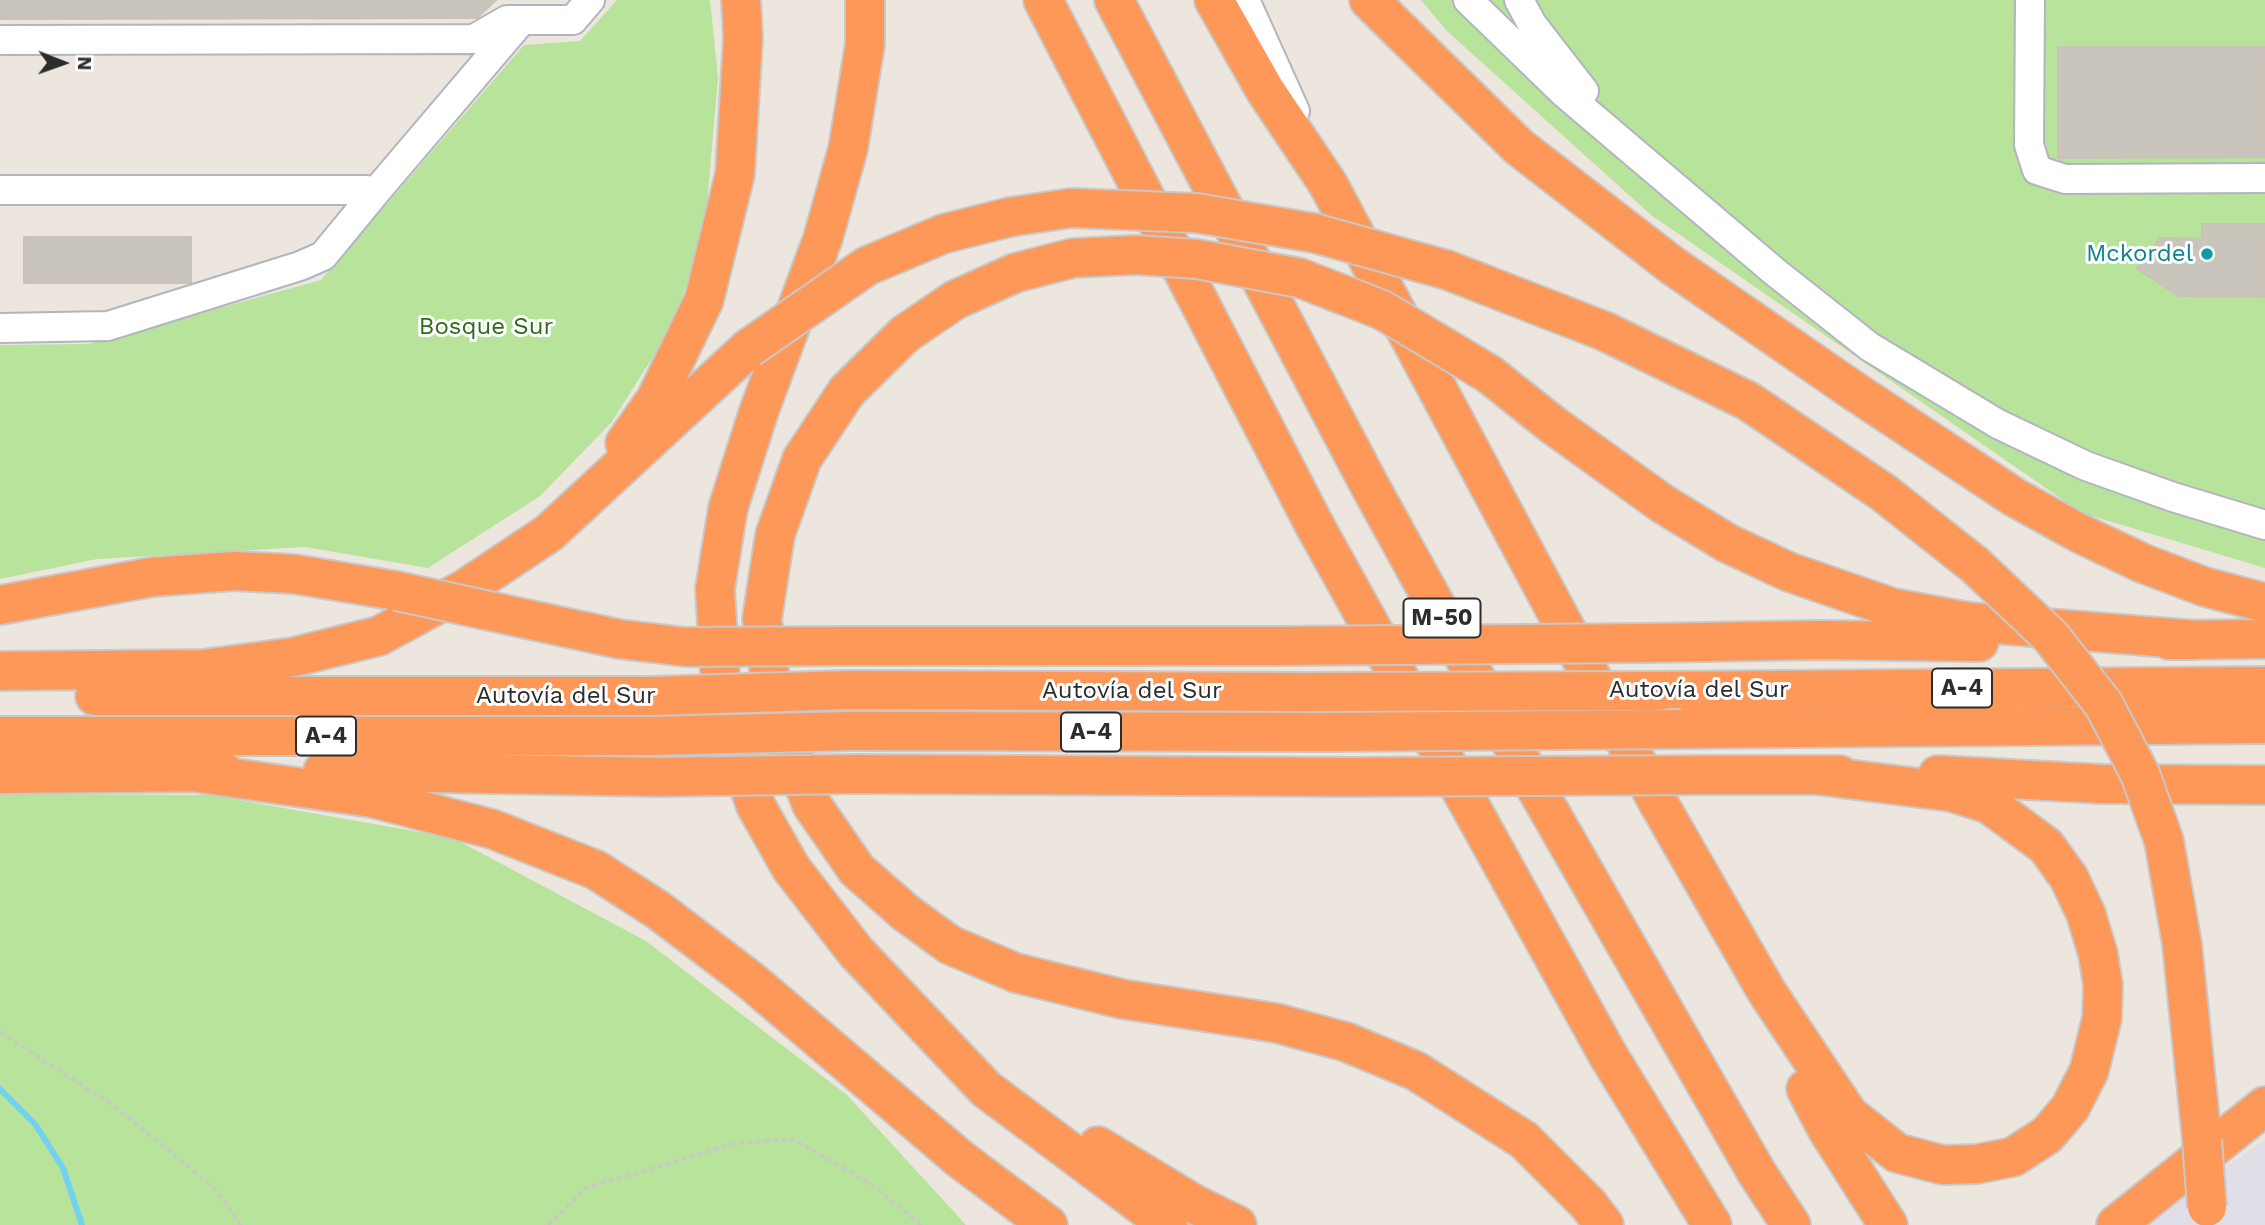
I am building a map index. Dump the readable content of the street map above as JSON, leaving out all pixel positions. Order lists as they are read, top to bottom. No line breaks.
{"streets":{"highway":["M-50","A-4","Autovía del Sur"]},"parks":["Bosque Sur"],"places":["Mckordel"],"north":"right"}
